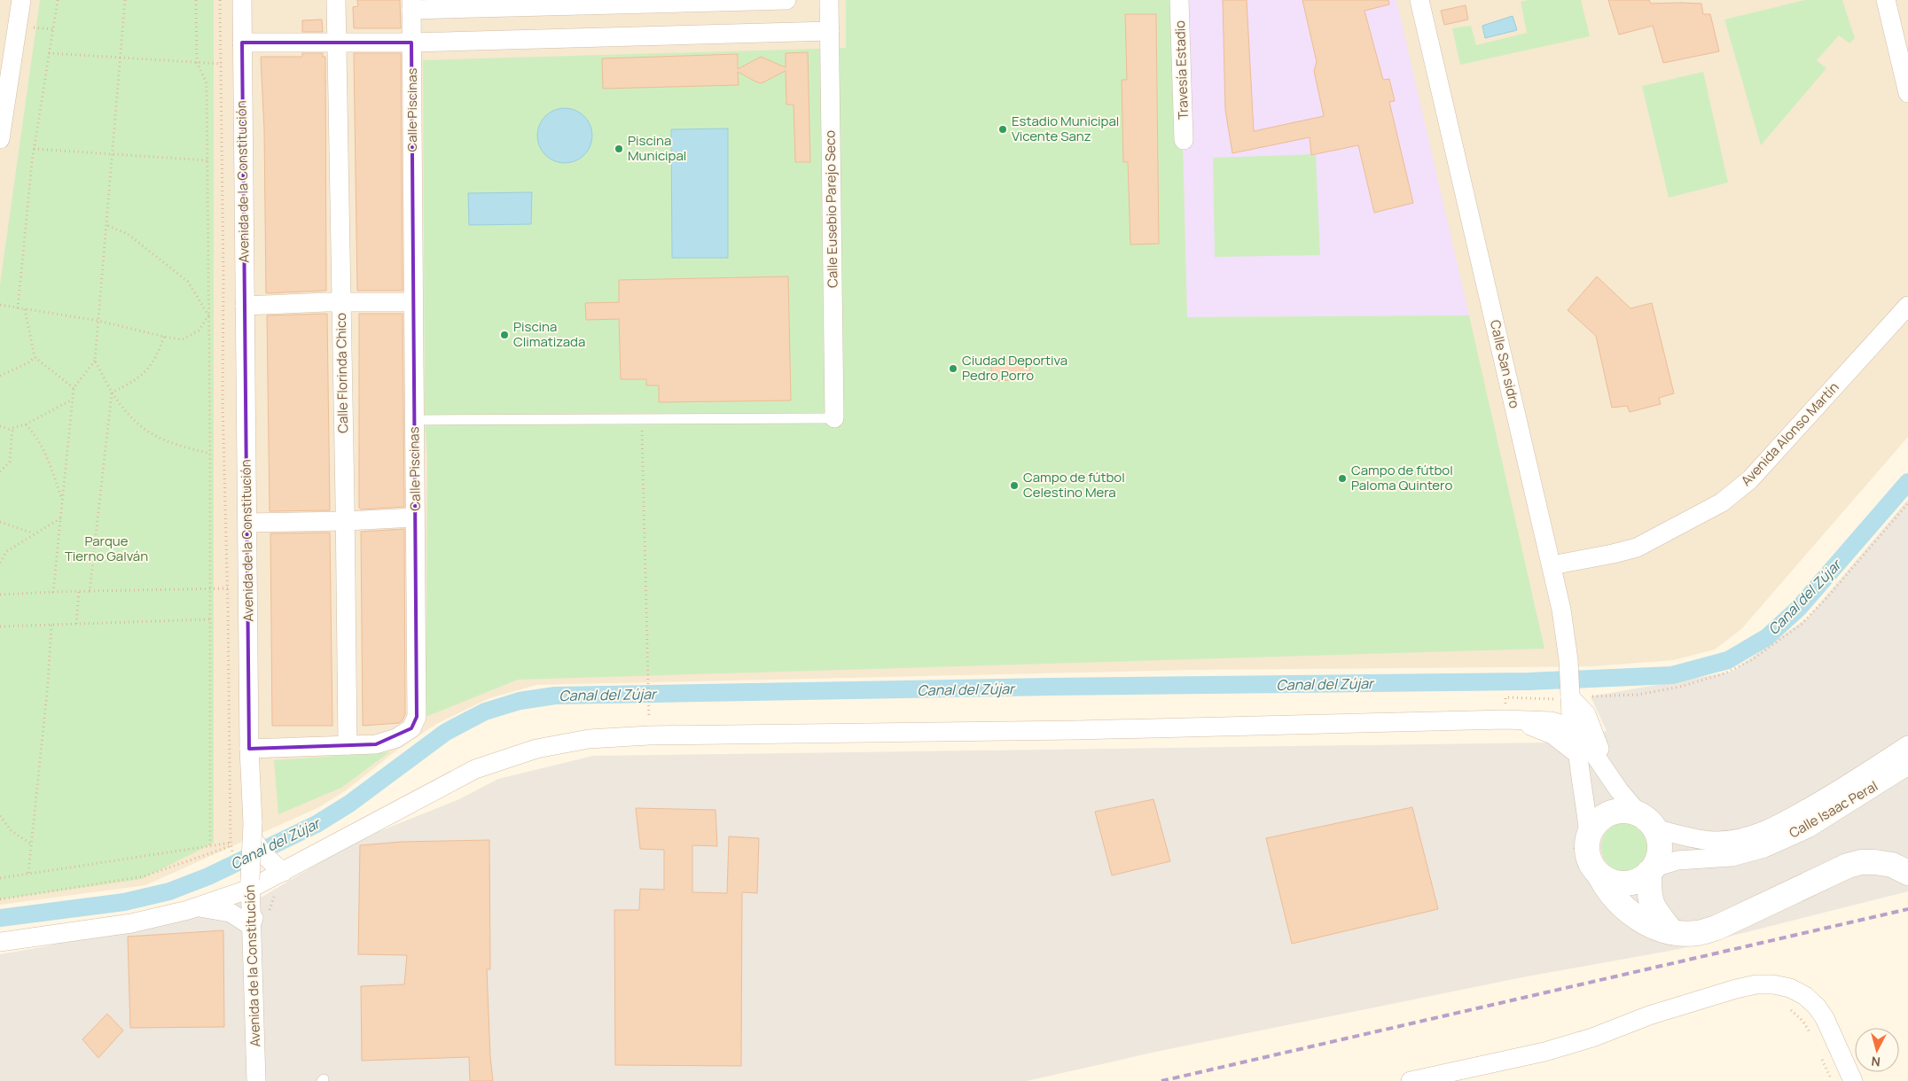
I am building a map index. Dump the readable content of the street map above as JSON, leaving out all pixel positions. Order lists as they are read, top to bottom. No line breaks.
{"streets":{"street":["Travesía Estadio","Calle Piscinas","Avenida de la Constitución","Calle Eusebio Parejo Seco","Calle San sidro","Calle Florinda Chico","Avenida Alonso Martín","Calle Isaac Peral"]},"crossings":[["Calle Piscinas","Avenida de la Constitución"],["Calle Piscinas","Calle Florinda Chico"],["Calle San sidro","Avenida Alonso Martín"]],"water":["Canal del Zújar"],"parks":["Parque Tierno Galván"],"places":["Estadio Municipal Vicente Sanz","Piscina Municipal","Piscina Climatizada","Ciudad Deportiva Pedro Porro","Campo de fútbol Paloma Quintero","Campo de fútbol Celestino Mera"],"north":"bottom"}
